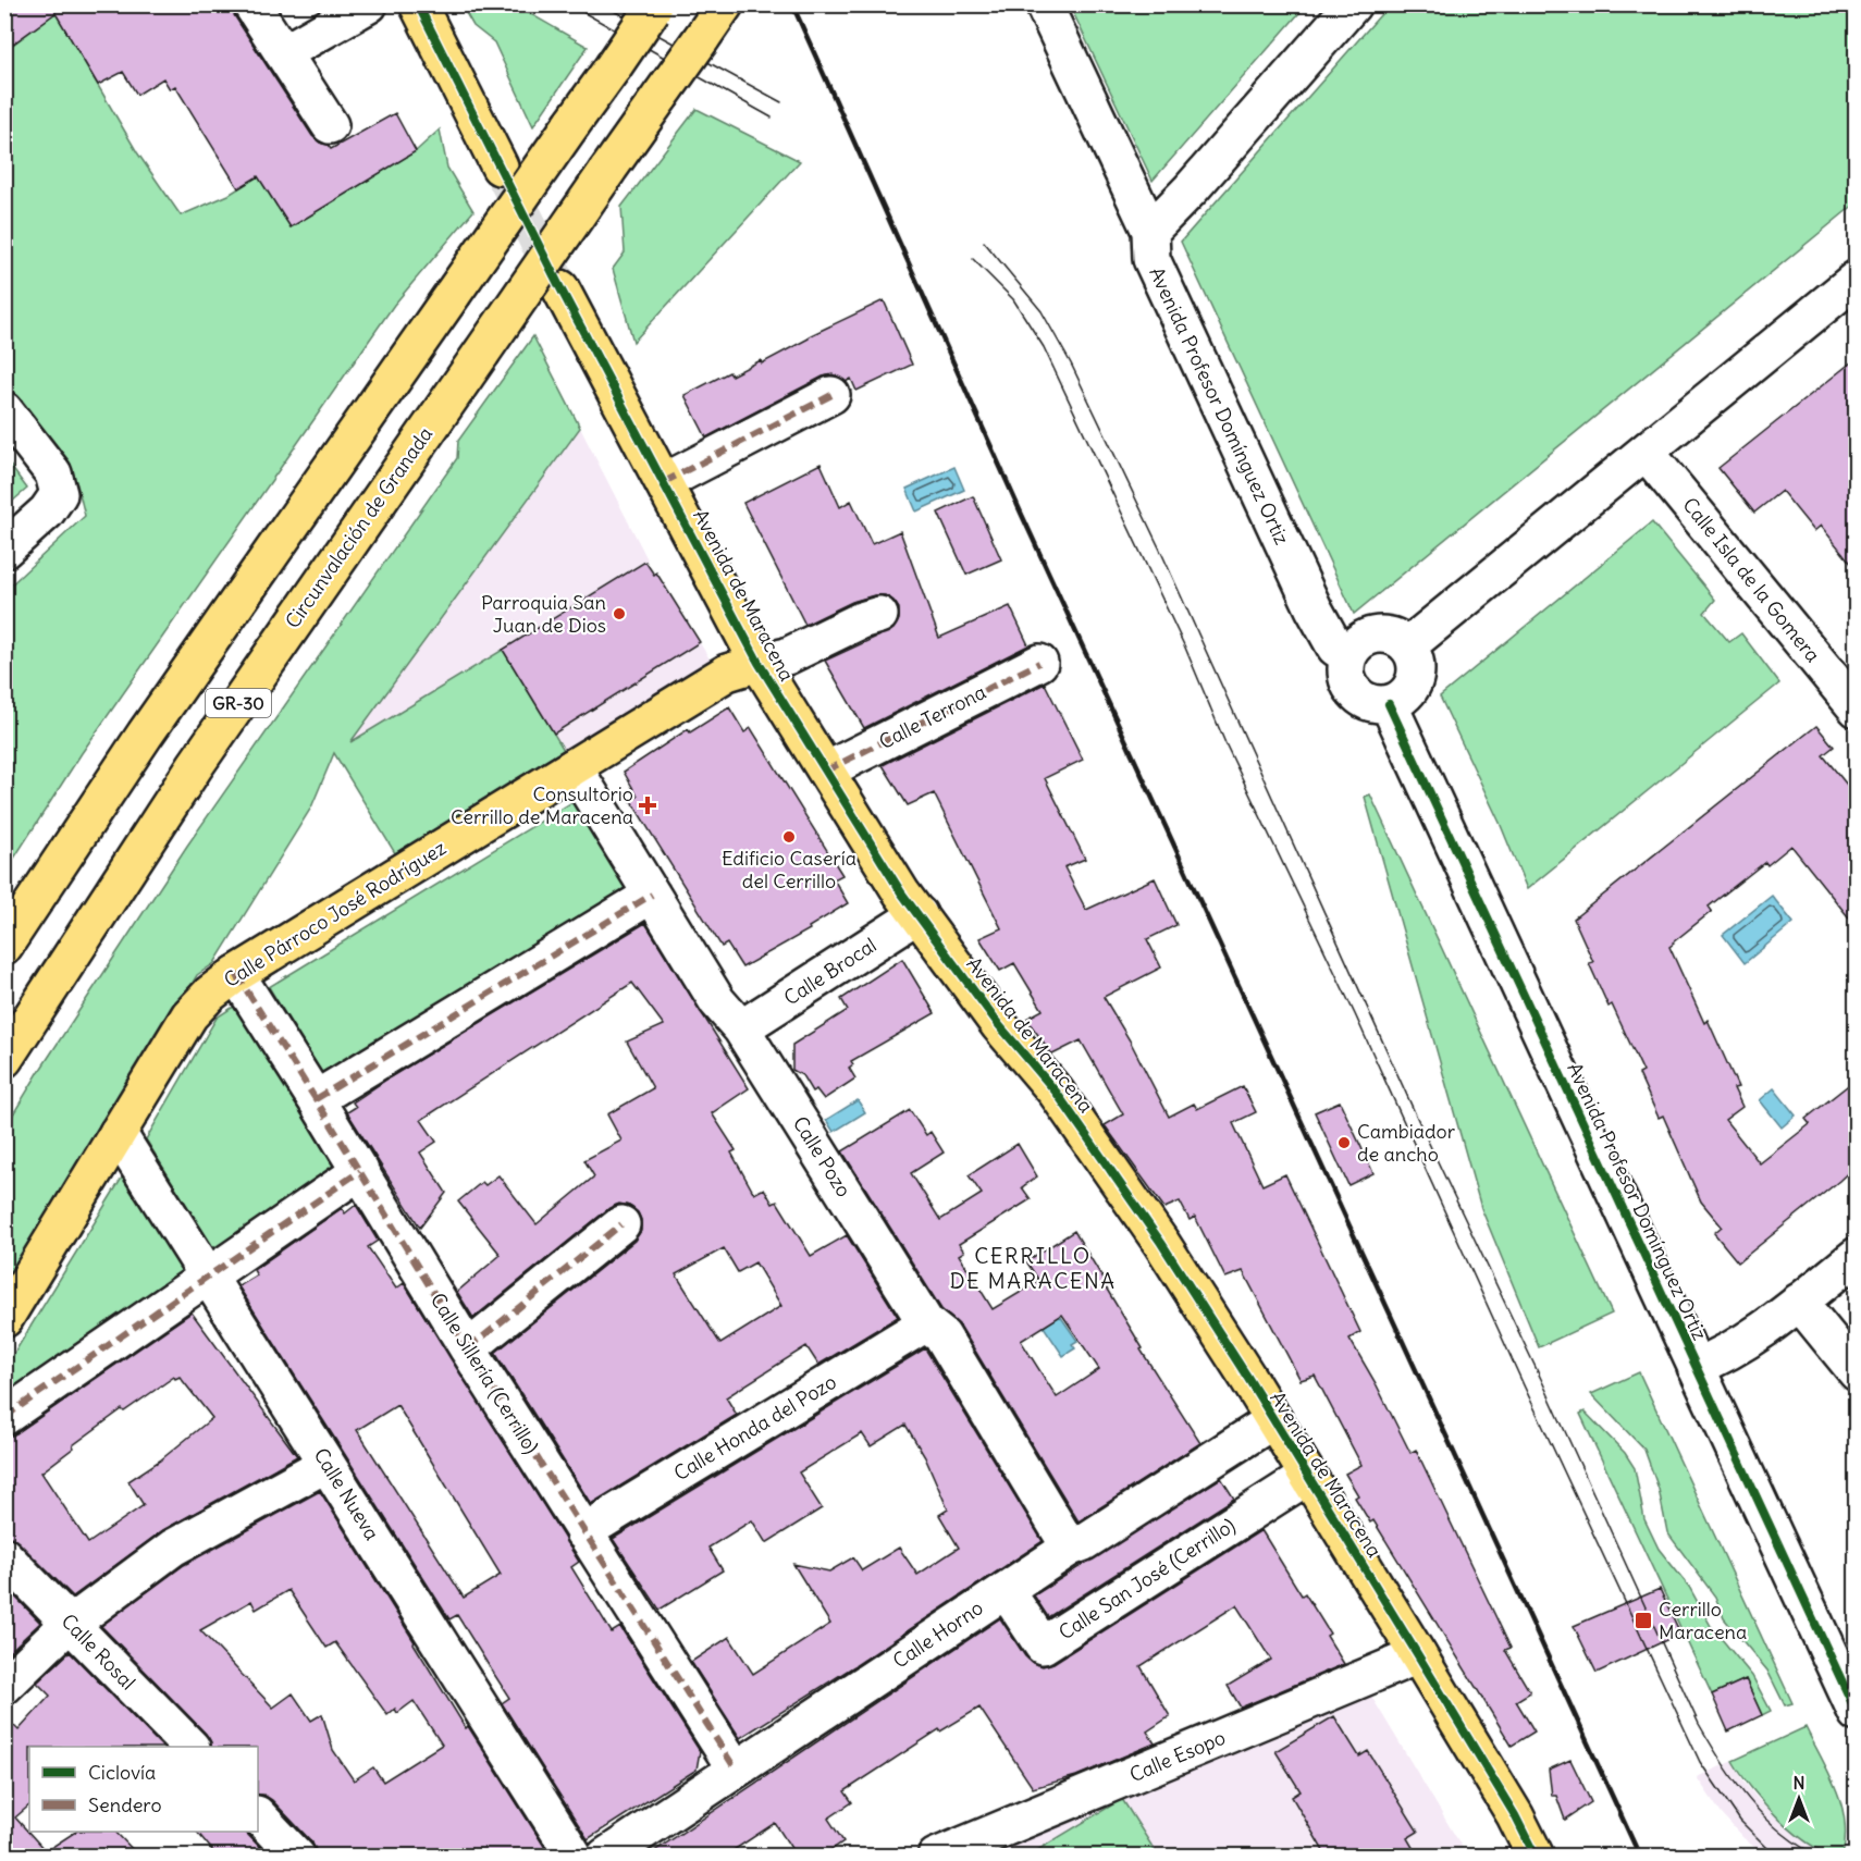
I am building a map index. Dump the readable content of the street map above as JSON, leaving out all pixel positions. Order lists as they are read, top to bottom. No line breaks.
{"streets":{"main road":["Circunvalación de Granada","Avenida de Maracena","GR-30","Calle Párroco José Rodríguez"],"street":["Avenida Profesor Domínguez Ortiz","Calle Isla de la Gomera","Calle Terrona","Calle Brocal","Calle Pozo","Calle Sillería (Cerrillo)","Calle Honda del Pozo","Calle Nueva","Calle San José (Cerrillo)","Calle Horno","Calle Rosal","Calle Esopo"]},"crossings":[["Avenida de Maracena","Calle Terrona"],["Avenida de Maracena","Calle Párroco José Rodríguez"],["Avenida de Maracena","Calle Brocal"],["Avenida de Maracena","Calle San José (Cerrillo)"],["Avenida de Maracena","Calle Horno"],["Avenida de Maracena","Calle Esopo"],["Calle Párroco José Rodríguez","Calle Pozo"],["Calle Párroco José Rodríguez","Calle Sillería (Cerrillo)"],["Calle Párroco José Rodríguez","Calle Nueva"],["Calle Brocal","Calle Pozo"],["Calle Pozo","Calle Honda del Pozo"],["Calle Pozo","Calle Horno"],["Calle Sillería (Cerrillo)","Calle Honda del Pozo"],["Calle Sillería (Cerrillo)","Calle Horno"],["Calle San José (Cerrillo)","Calle Horno"]],"districts":["CERRILLO DE MARACENA"],"places":{"other":["Parroquia San Juan de Dios","Edificio Casería del Cerrillo","Cambiador de ancho"],"health":["Consultorio Cerrillo de Maracena"],"transit":["Cerrillo Maracena"]},"legend":["Ciclovía","Sendero"],"north":"top"}
